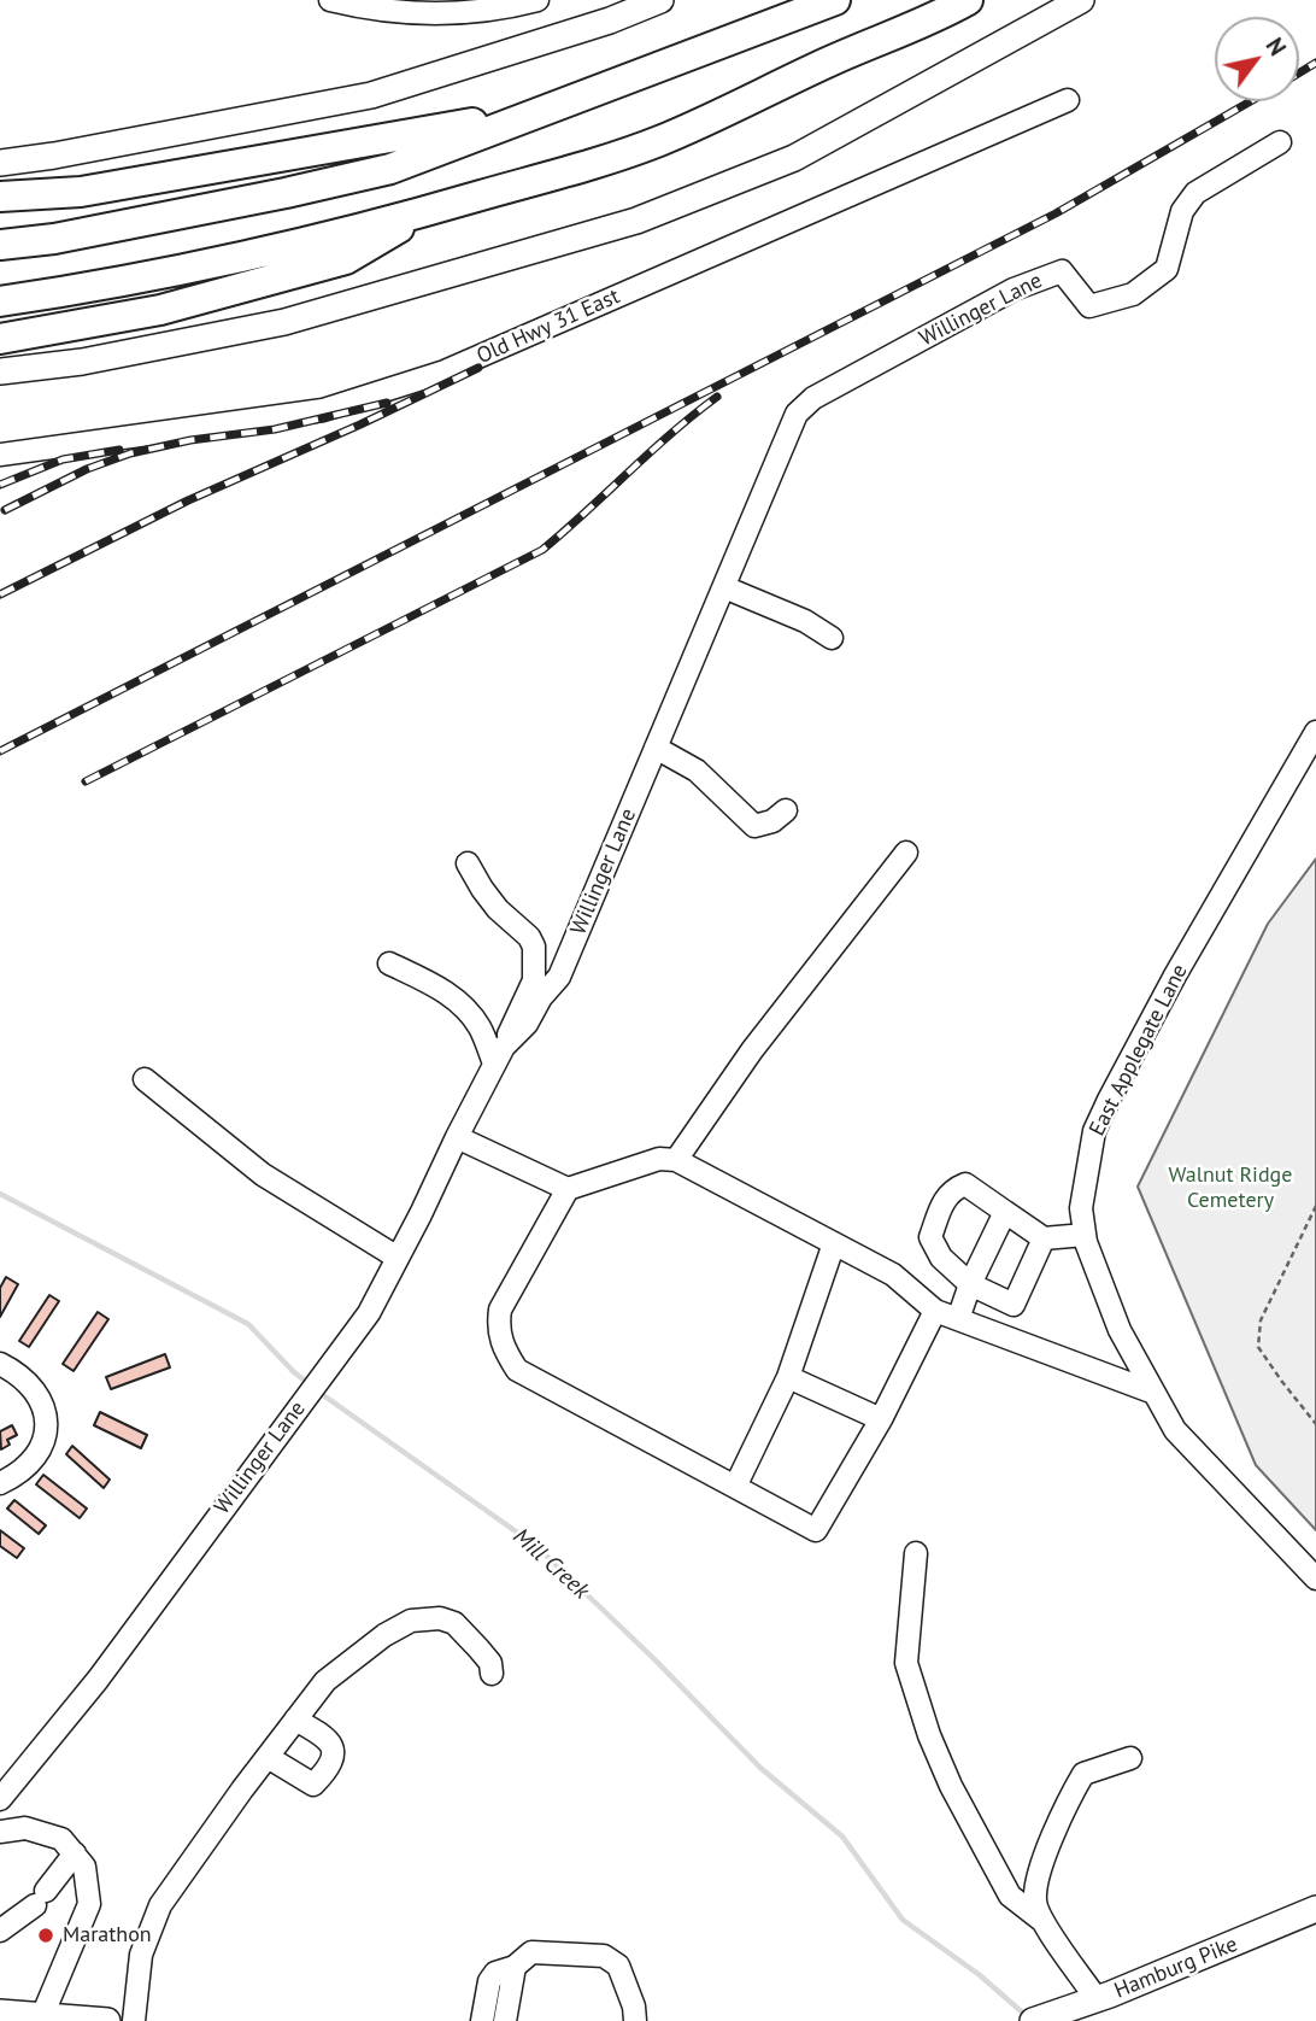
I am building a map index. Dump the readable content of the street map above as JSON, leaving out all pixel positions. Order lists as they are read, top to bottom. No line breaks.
{"streets":{"main road":["Hamburg Pike"],"street":["Willinger Lane","Old Hwy 31 East","East Applegate Lane"]},"water":["Mill Creek"],"parks":["Walnut Ridge Cemetery"],"places":["Marathon"],"north":"top right"}
